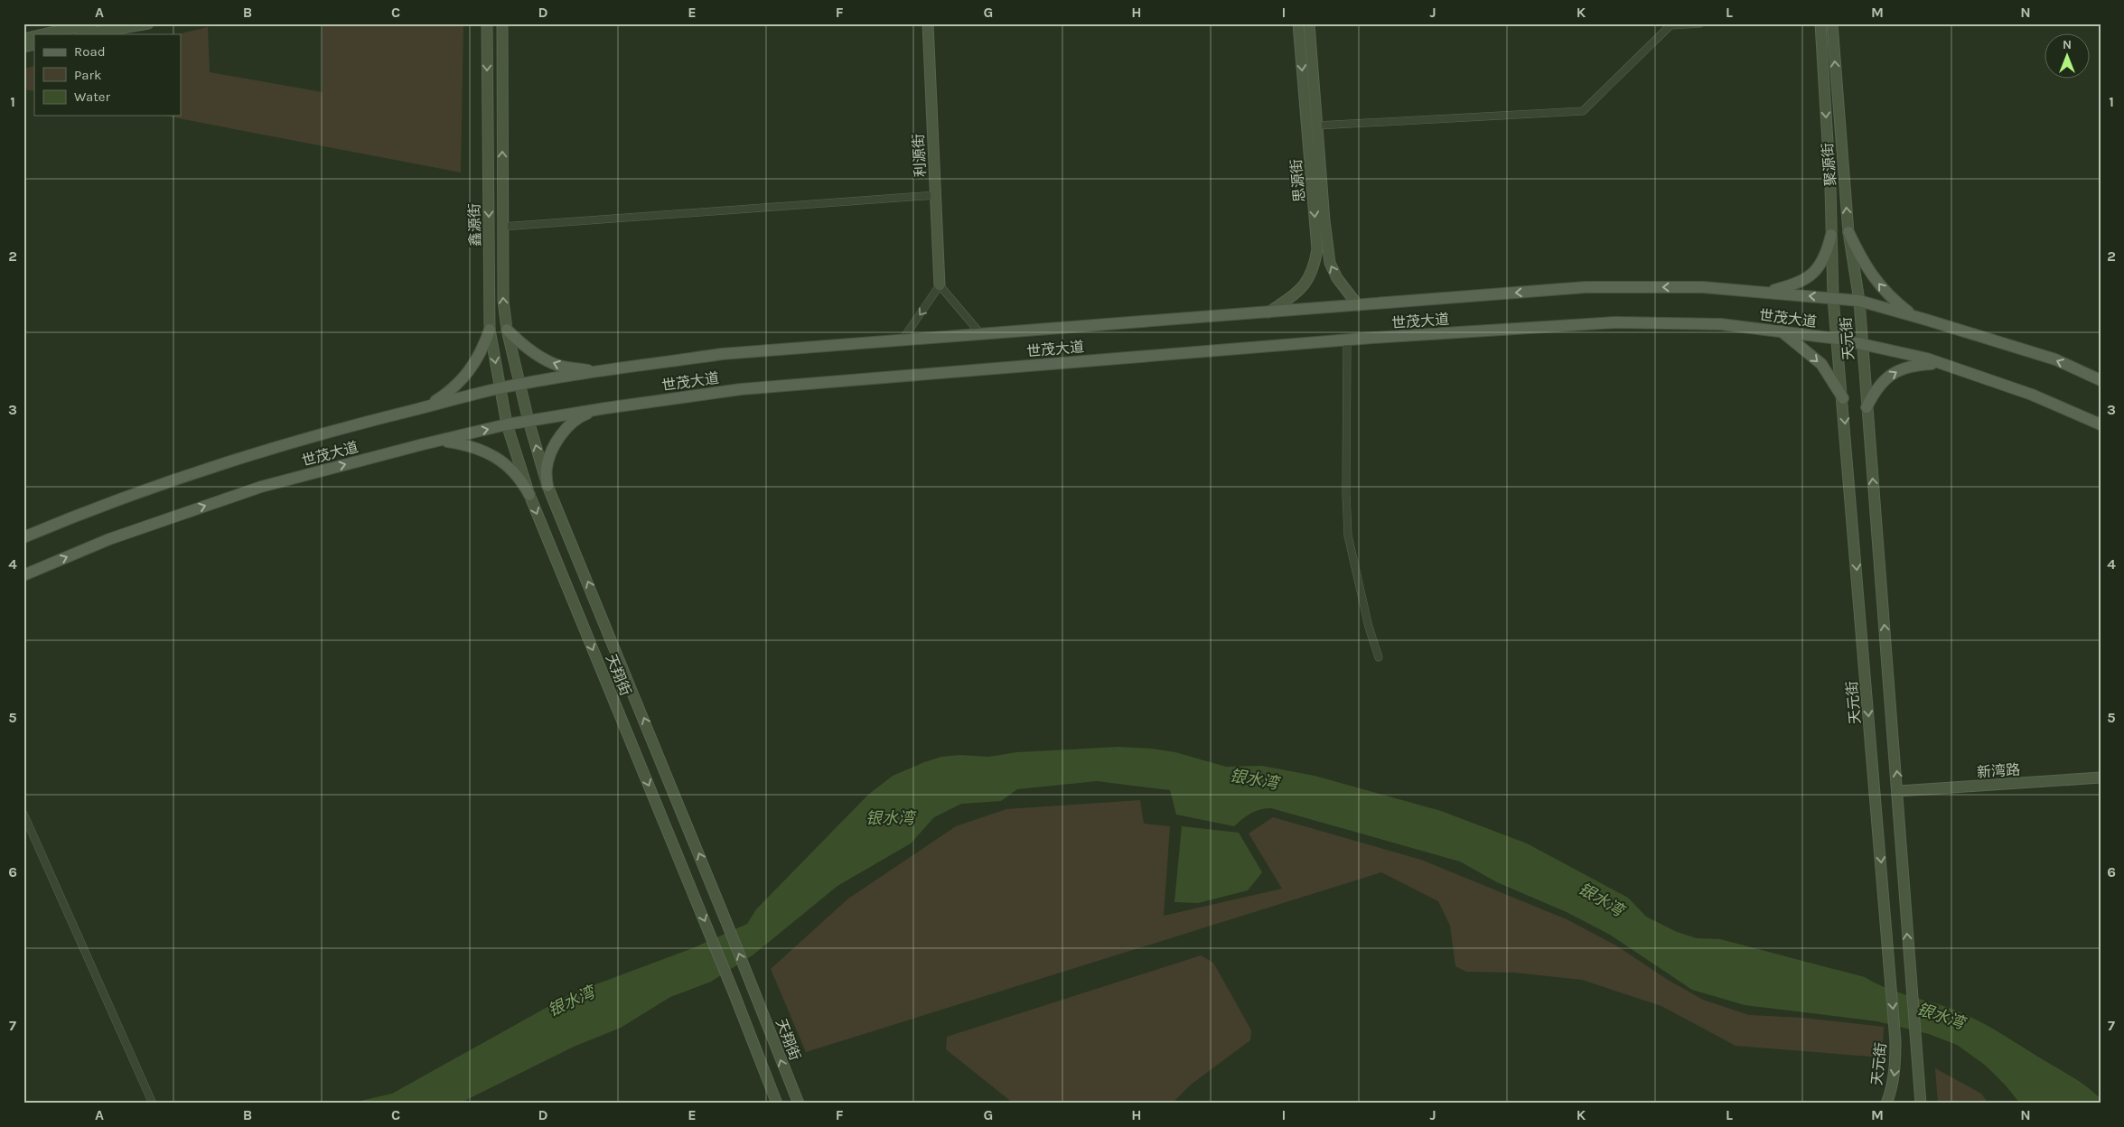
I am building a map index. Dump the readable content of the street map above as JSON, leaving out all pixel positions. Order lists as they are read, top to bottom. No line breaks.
{"streets":{"main road":["利源街","聚源街","思源街","鑫源街","世茂大道","天元街","天翔街","新湾路"]},"crossings":[["聚源街","世茂大道"],["聚源街","天元街"],["思源街","世茂大道"],["鑫源街","世茂大道"],["鑫源街","天翔街"],["世茂大道","天元街"],["世茂大道","天翔街"],["天元街","新湾路"]],"water":["银水湾"],"legend":["Road","Park","Water"],"north":"top","grid":{"columns":["A","B","C","D","E","F","G","H","I","J","K","L","M","N"],"rows":["1","2","3","4","5","6","7"]}}
